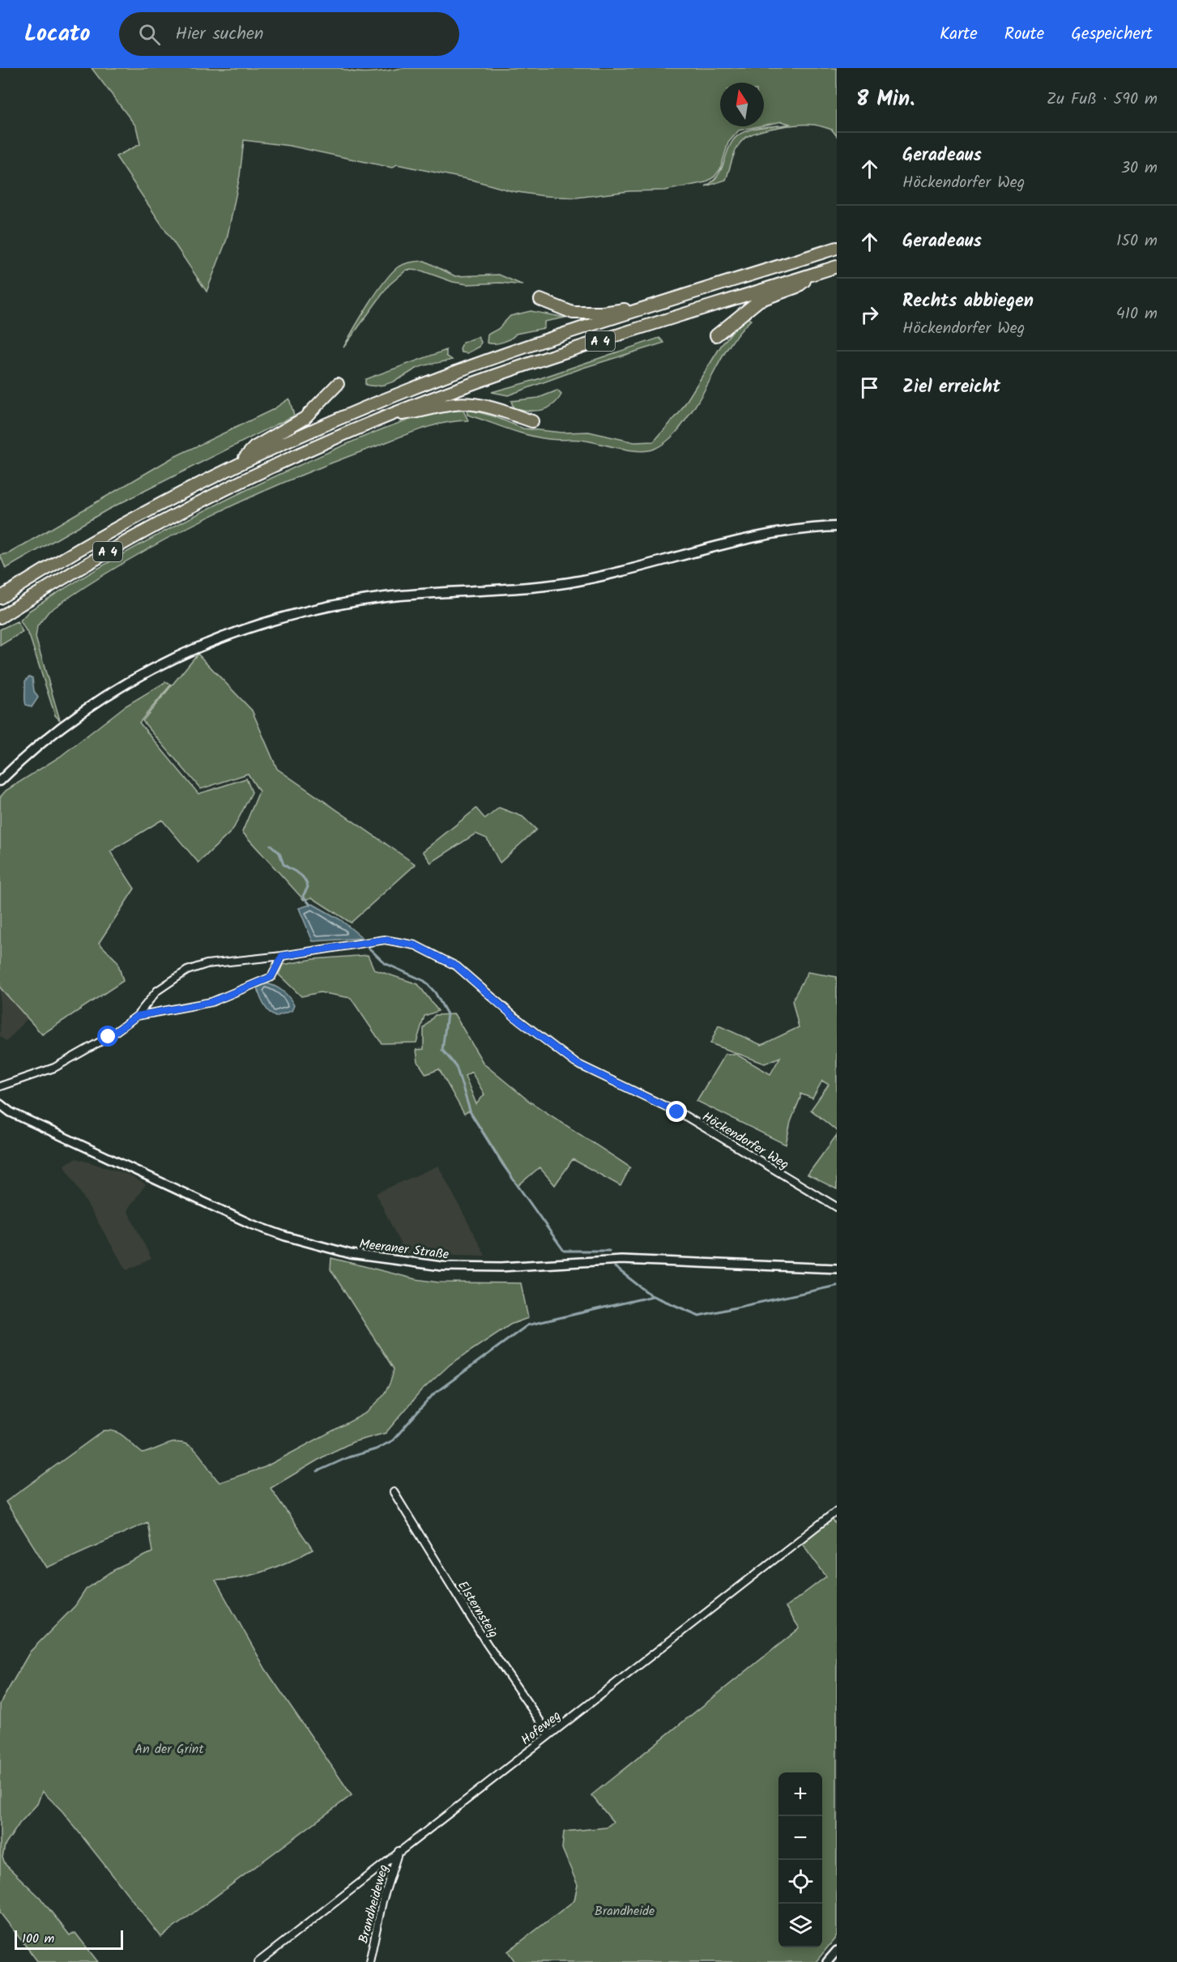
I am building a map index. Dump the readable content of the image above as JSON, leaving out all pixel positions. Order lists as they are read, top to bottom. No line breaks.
{"streets":{"highway":["A 4"],"street":["Höckendorfer Weg","Meeraner Straße","Elsternsteig","Hofeweg","Brandheideweg"]},"crossings":[["Elsternsteig","Hofeweg"],["Hofeweg","Brandheideweg"]],"parks":["An der Grint","Brandheide"],"scale_bar":"100 m","north":"top","page":{"header":"Locato","search":"Hier suchen","nav":["Karte","Route","Gespeichert"],"heading":["8 Min.","Zu Fuß · 590 m"],"list":[["Geradeaus","Höckendorfer Weg","30 m"],["Geradeaus","150 m"],["Rechts abbiegen","Höckendorfer Weg","410 m"],"Ziel erreicht"],"map_buttons":["+","−"],"scale":"100 m"}}
